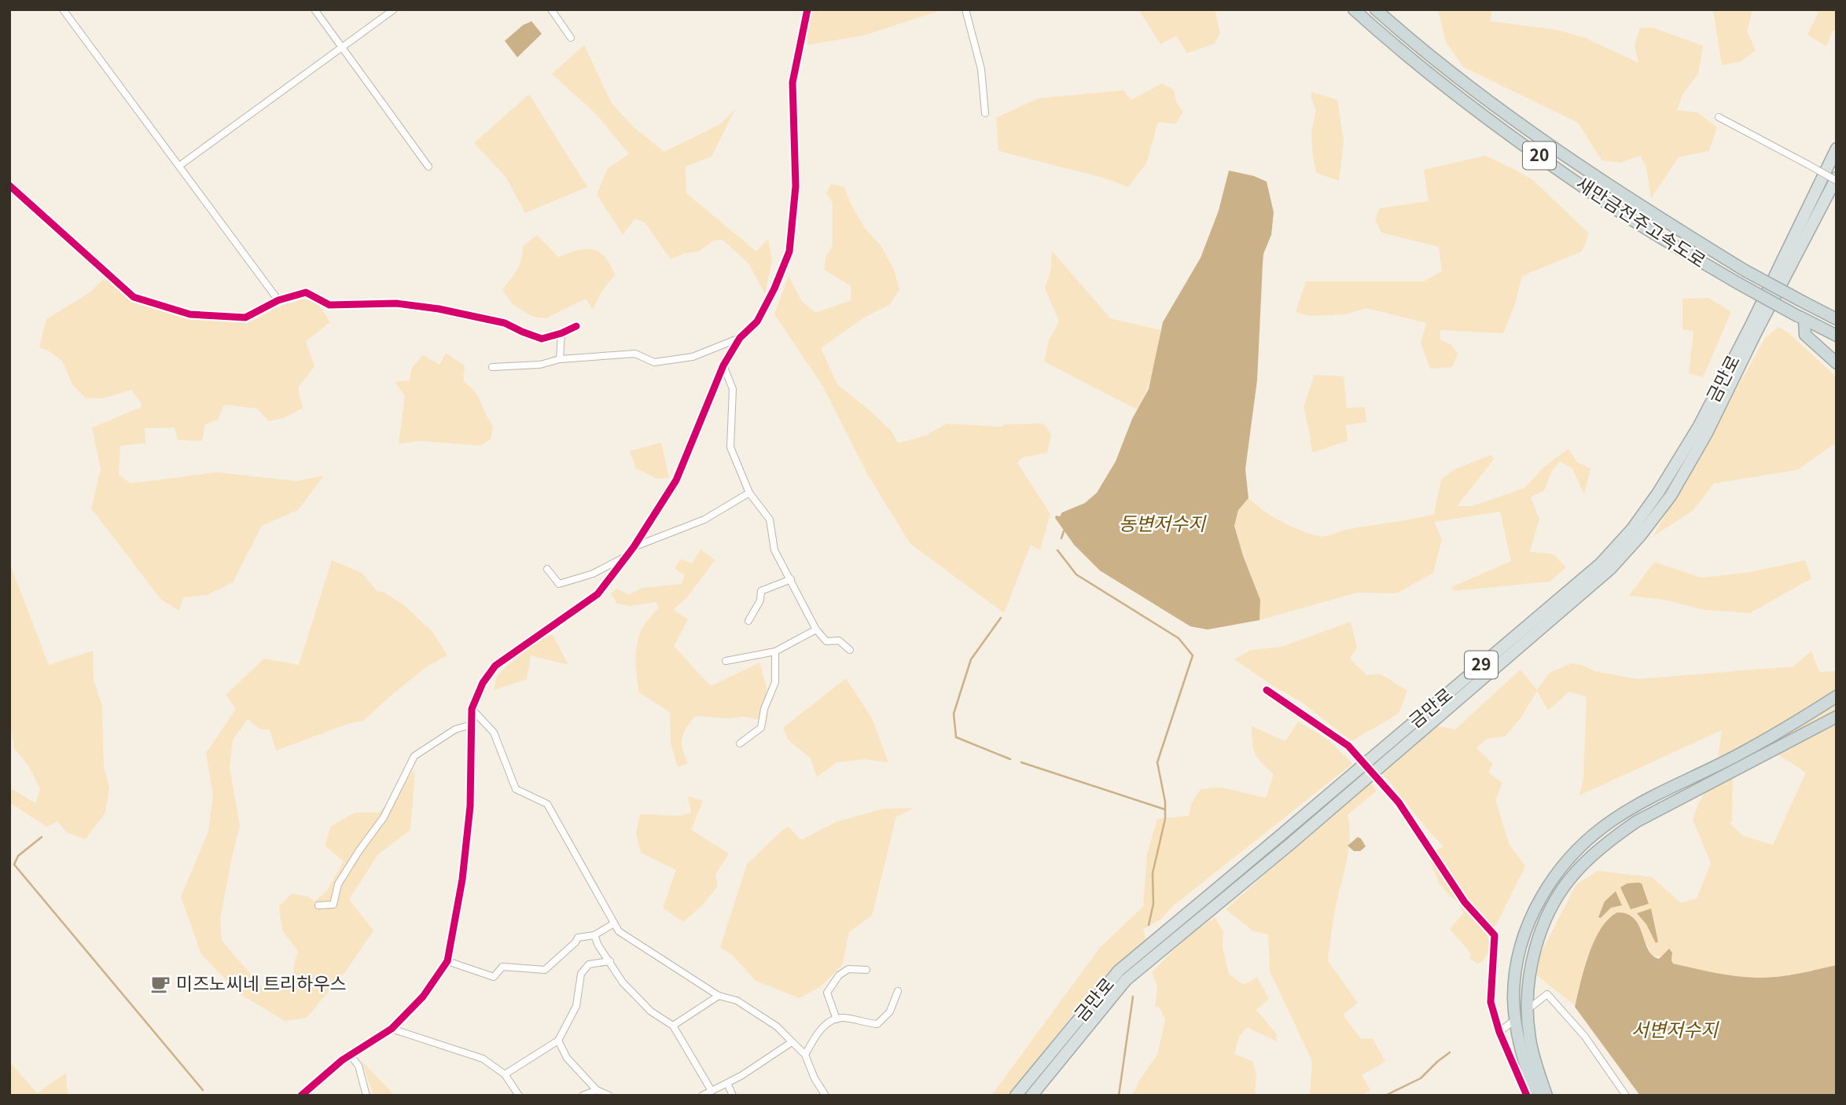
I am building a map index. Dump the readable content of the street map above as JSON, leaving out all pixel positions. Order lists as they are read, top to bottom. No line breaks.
{"streets":{"highway":["20","새만금전주고속도로","금만로","29"]},"water":["동변저수지","서변저수지"],"places":{"cafe":["미즈노씨네 트리하우스"]}}
